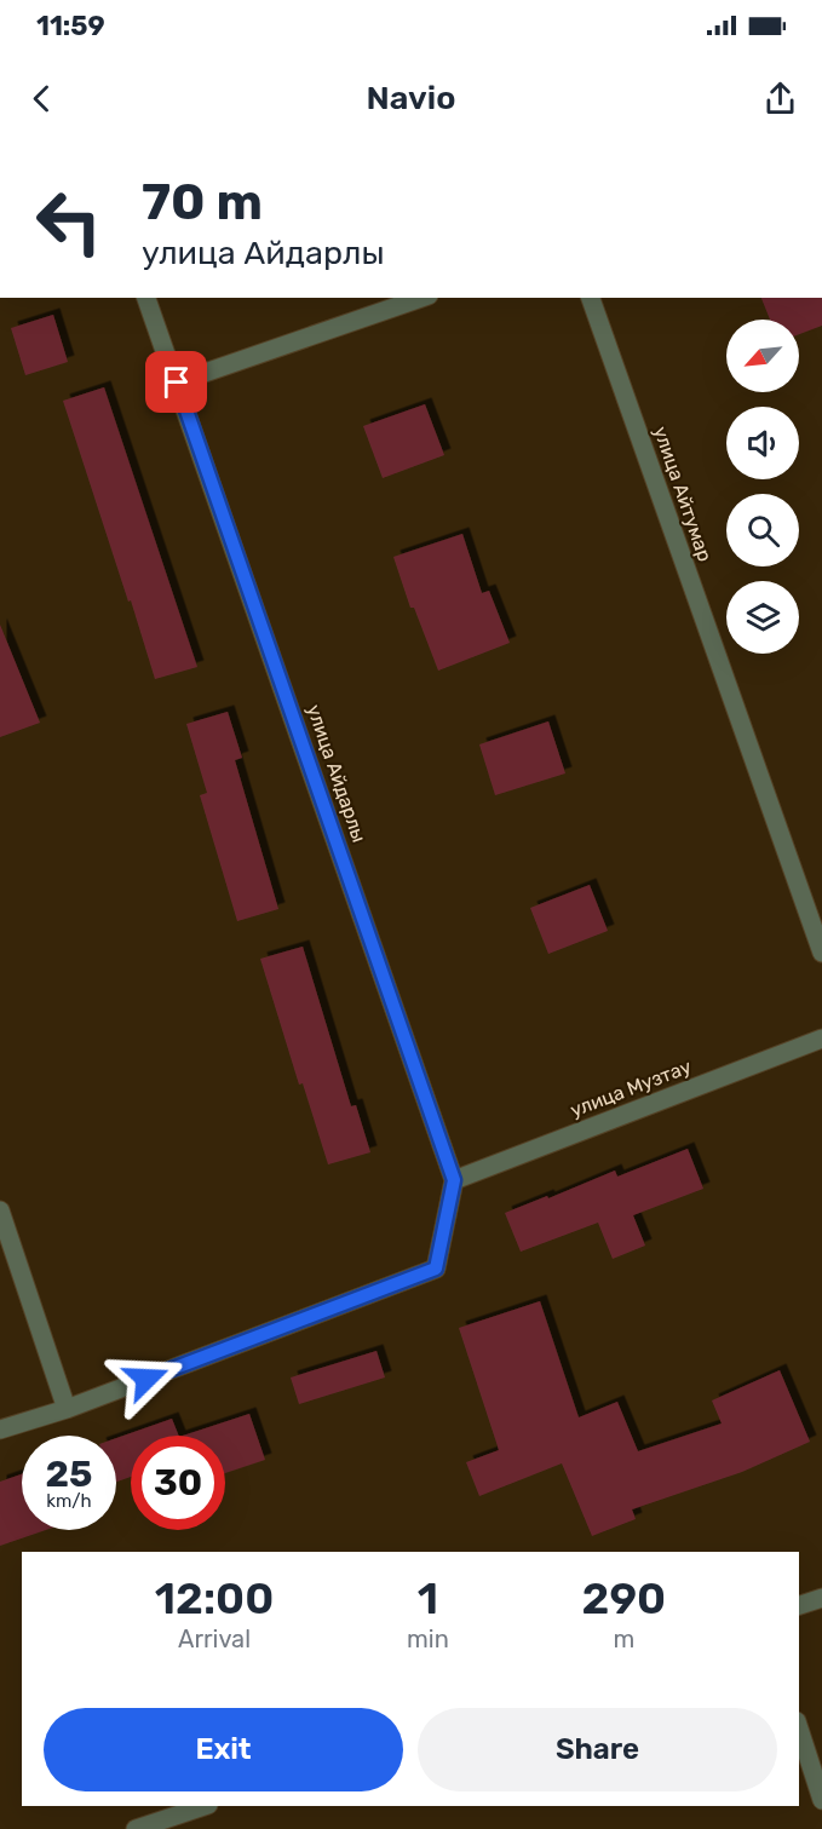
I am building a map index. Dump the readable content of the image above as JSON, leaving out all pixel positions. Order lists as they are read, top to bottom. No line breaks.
{"streets":{"street":["улица Айтумар","улица Айдарлы","улица Музтау"]},"crossings":[["улица Айдарлы","улица Музтау"]],"north":"bottom left","page":{"status":"11:59","header":"Navio","turn":["70 m","улица Айдарлы"],"speed":"25 km/h","limit":"30","eta":["12:00","Arrival","1","min","290","m"],"buttons":["Exit","Share"]}}
